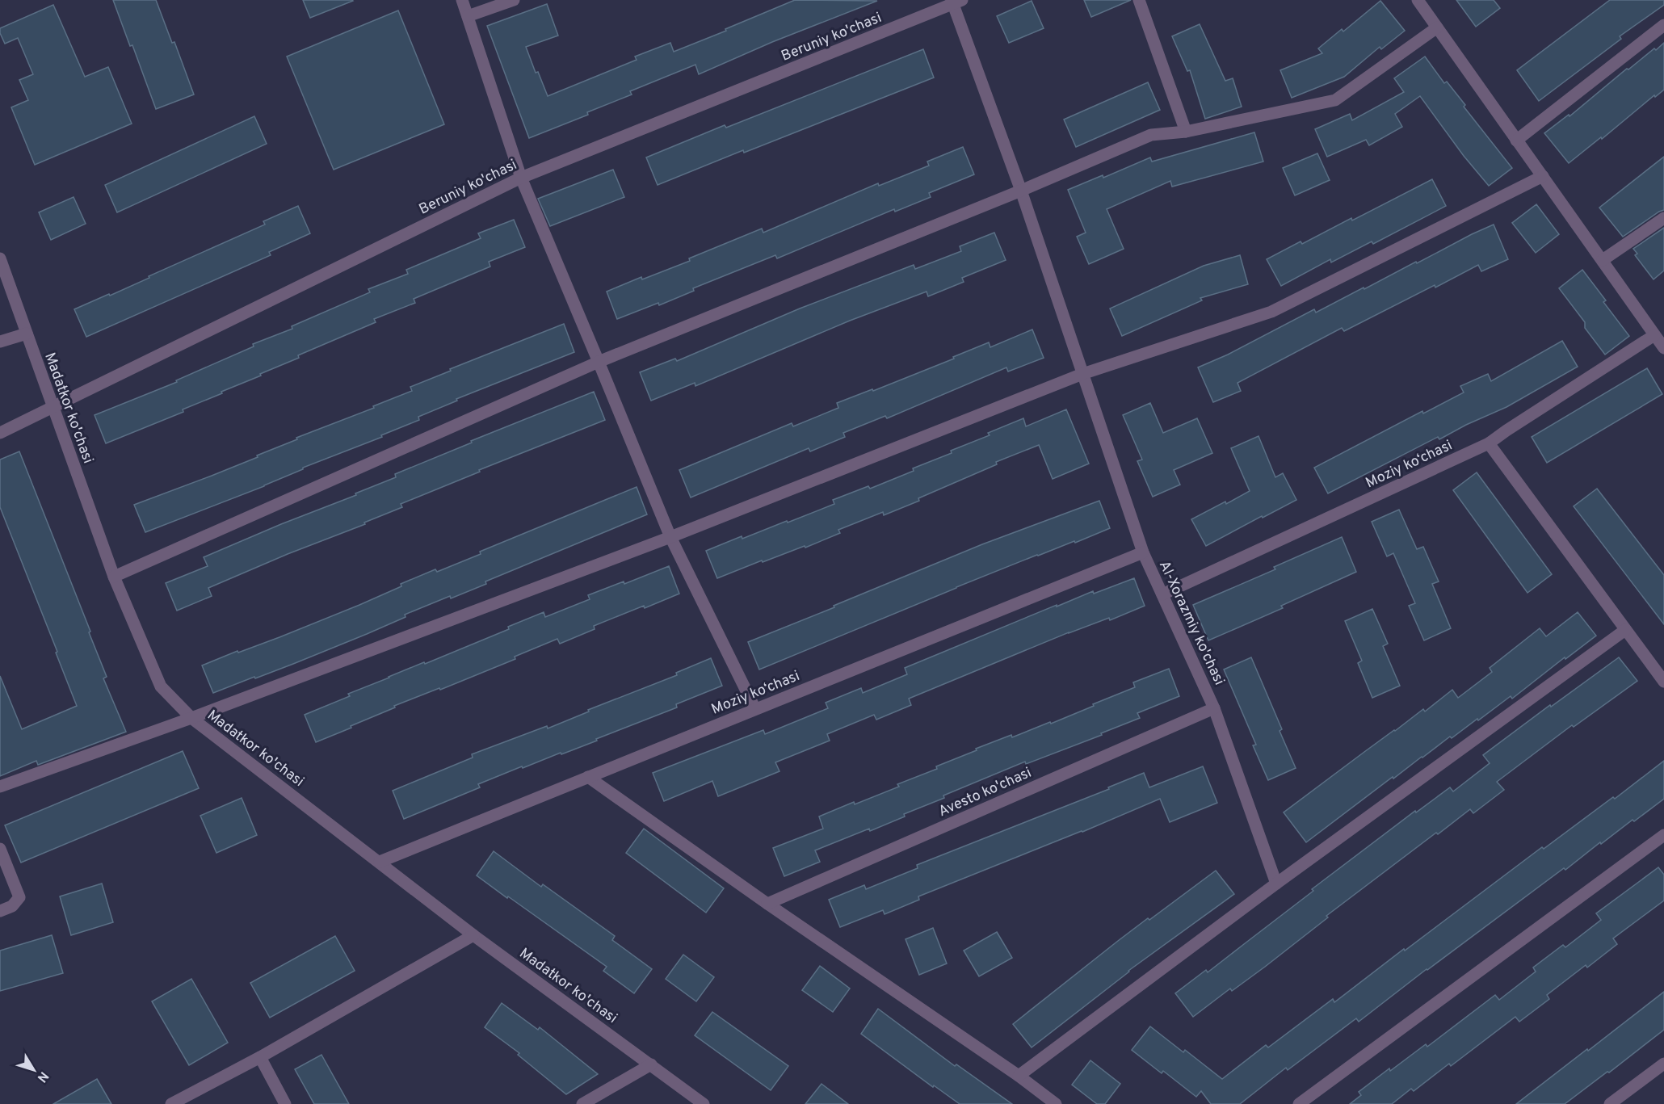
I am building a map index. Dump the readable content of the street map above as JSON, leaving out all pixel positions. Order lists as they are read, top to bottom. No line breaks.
{"streets":{"street":["Beruniy ko'chasi","Madatkor ko'chasi","Moziy ko‘chasi","Al-Xorazmiy ko'chasi","Avesto ko'chasi"]},"crossings":[["Beruniy ko'chasi","Madatkor ko'chasi"],["Beruniy ko'chasi","Al-Xorazmiy ko'chasi"],["Madatkor ko'chasi","Moziy ko‘chasi"],["Moziy ko‘chasi","Al-Xorazmiy ko'chasi"],["Al-Xorazmiy ko'chasi","Avesto ko'chasi"]],"north":"bottom right"}
